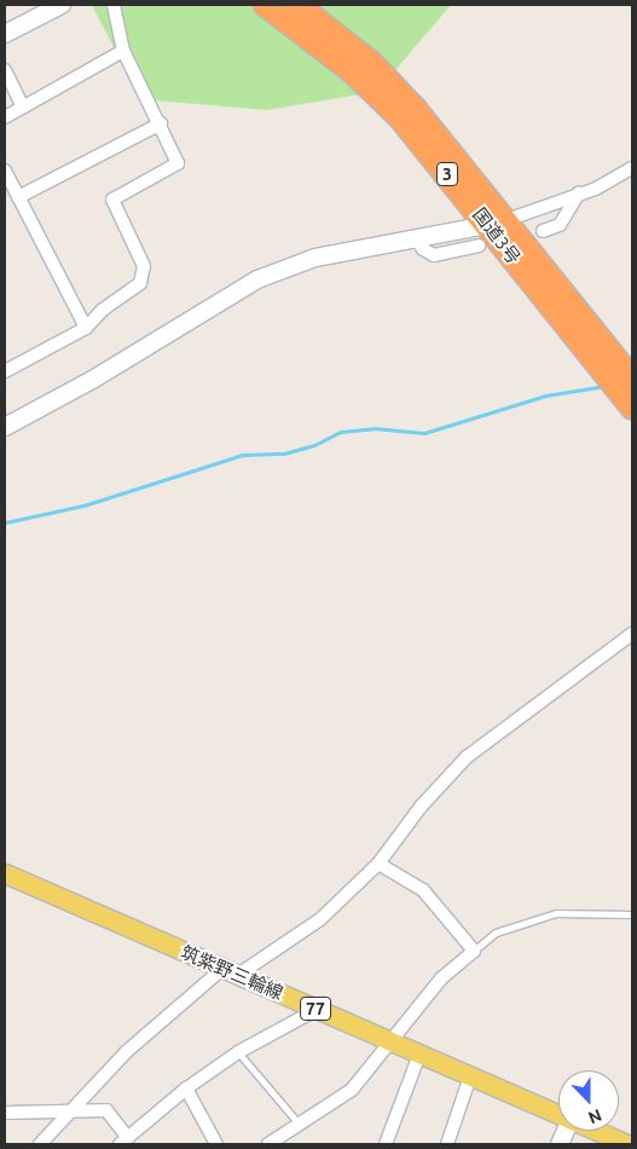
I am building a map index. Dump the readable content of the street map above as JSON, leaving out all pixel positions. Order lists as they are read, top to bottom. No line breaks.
{"streets":{"highway":["3","国道3号"],"main road":["筑紫野三輪線","77"]},"north":"bottom"}
